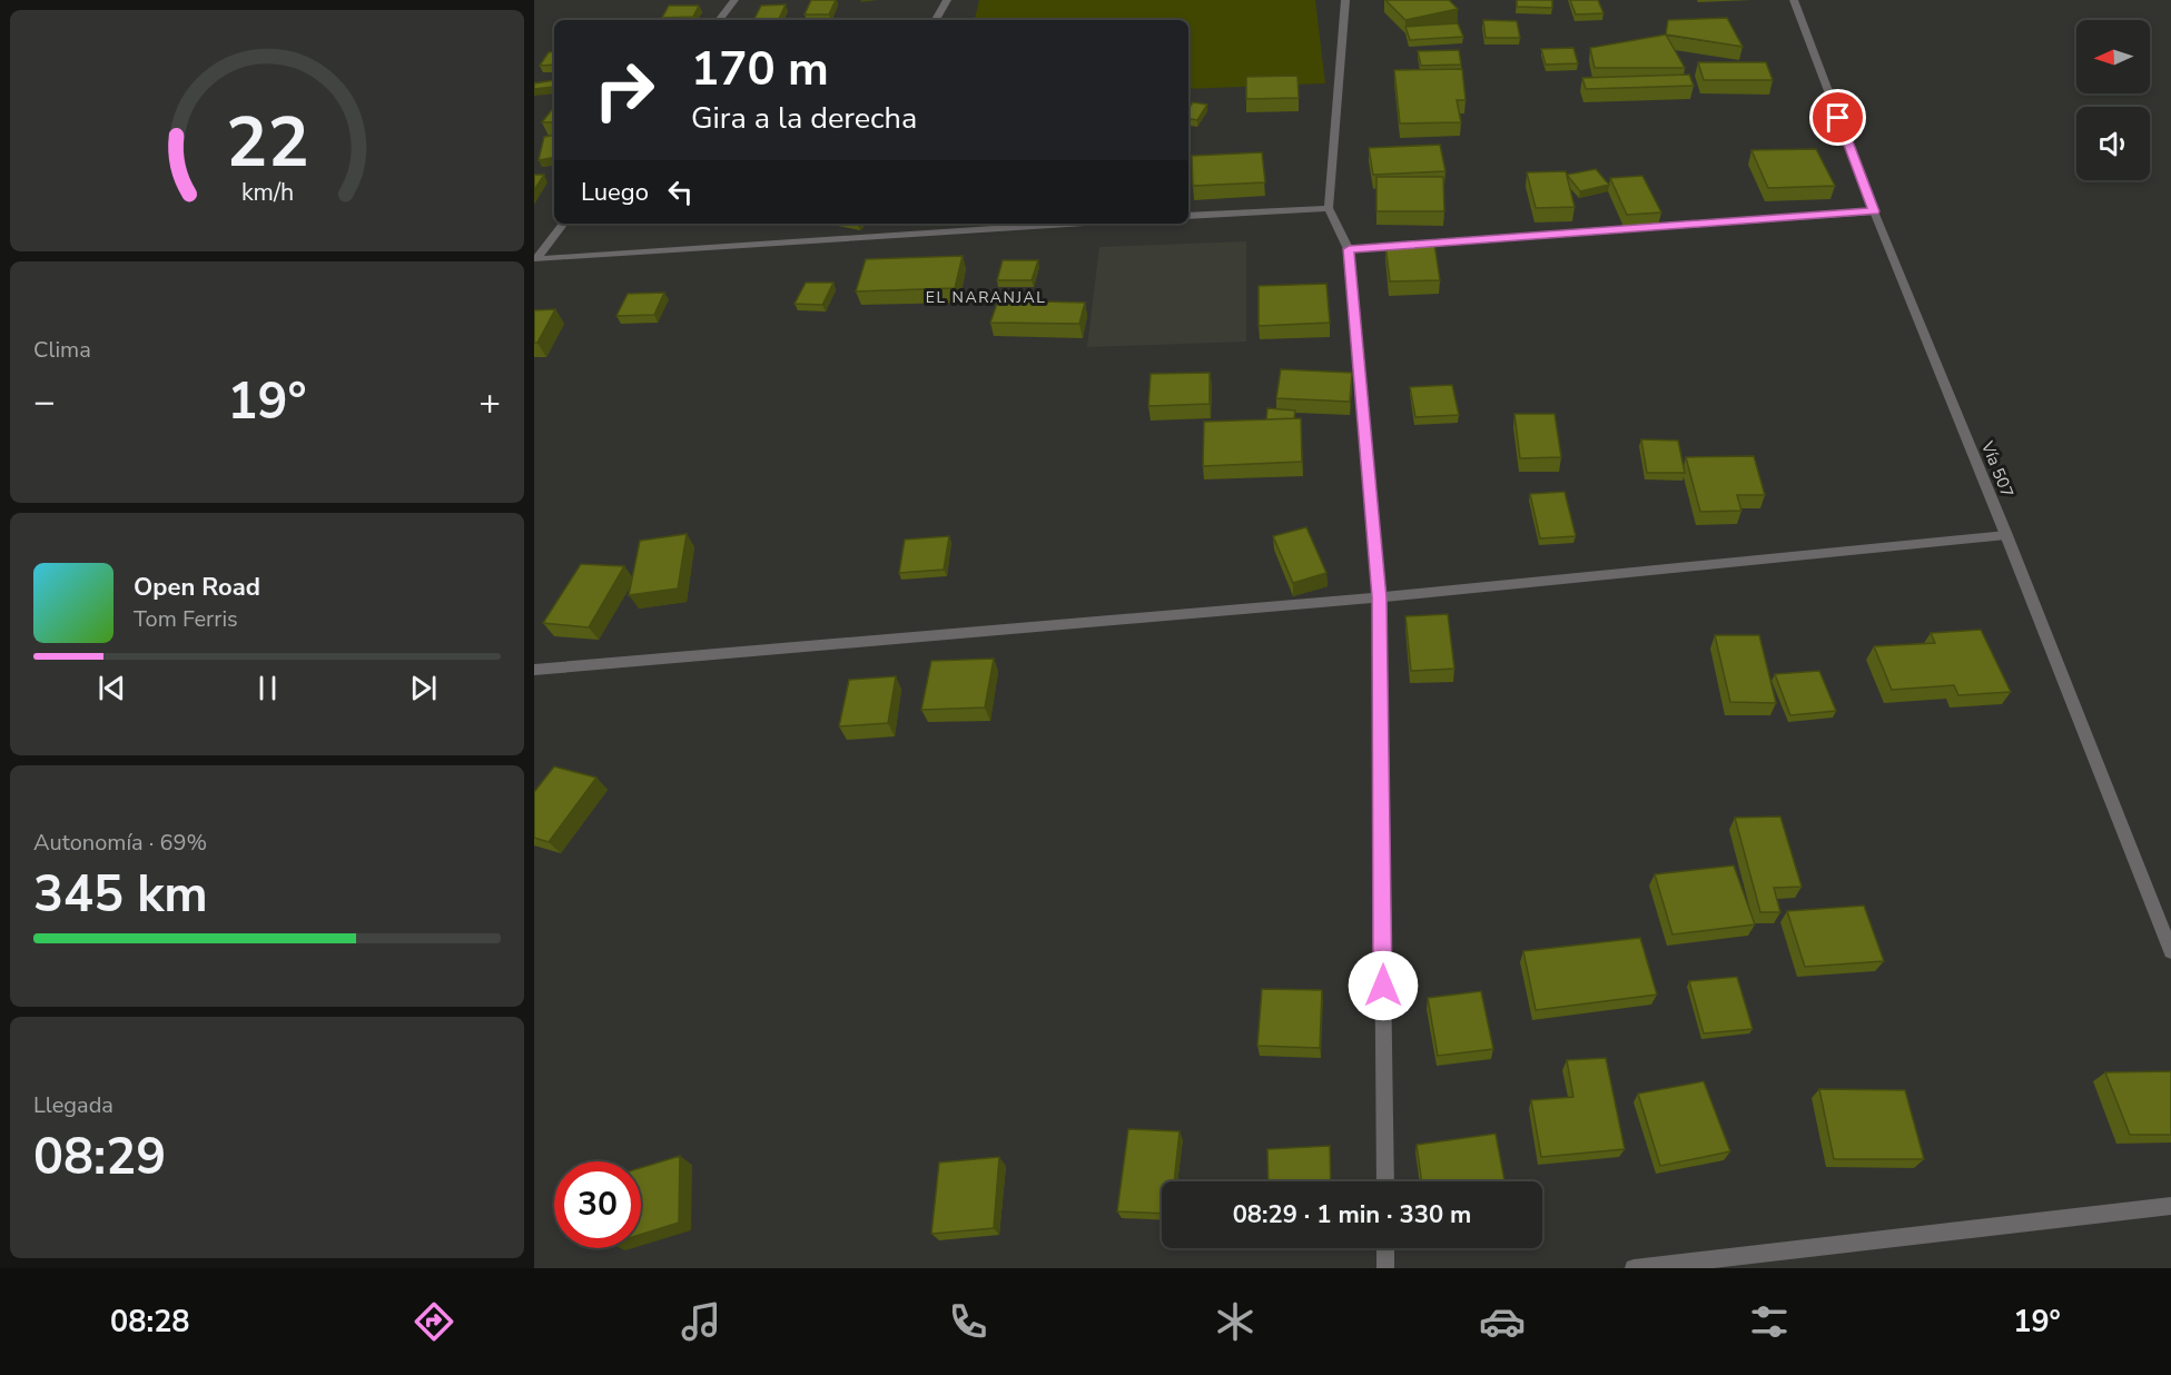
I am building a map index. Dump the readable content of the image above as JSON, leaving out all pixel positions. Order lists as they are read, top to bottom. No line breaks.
{"streets":{"street":["Vía 507"]},"districts":["EL NARANJAL"],"north":"left","page":{"turn":["170 m","Gira a la derecha"],"then":"Luego","tile":["Clima",["Autonomía · 69%","345 km"],["Llegada","08:29"]],"heat":["−","19°","+"],"song":["Open Road","Tom Ferris"],"limit":"30","trip":"08:29 · 1 min · 330 m","tabs":["08:28","19°"],"gauge":["22","km/h"]}}
